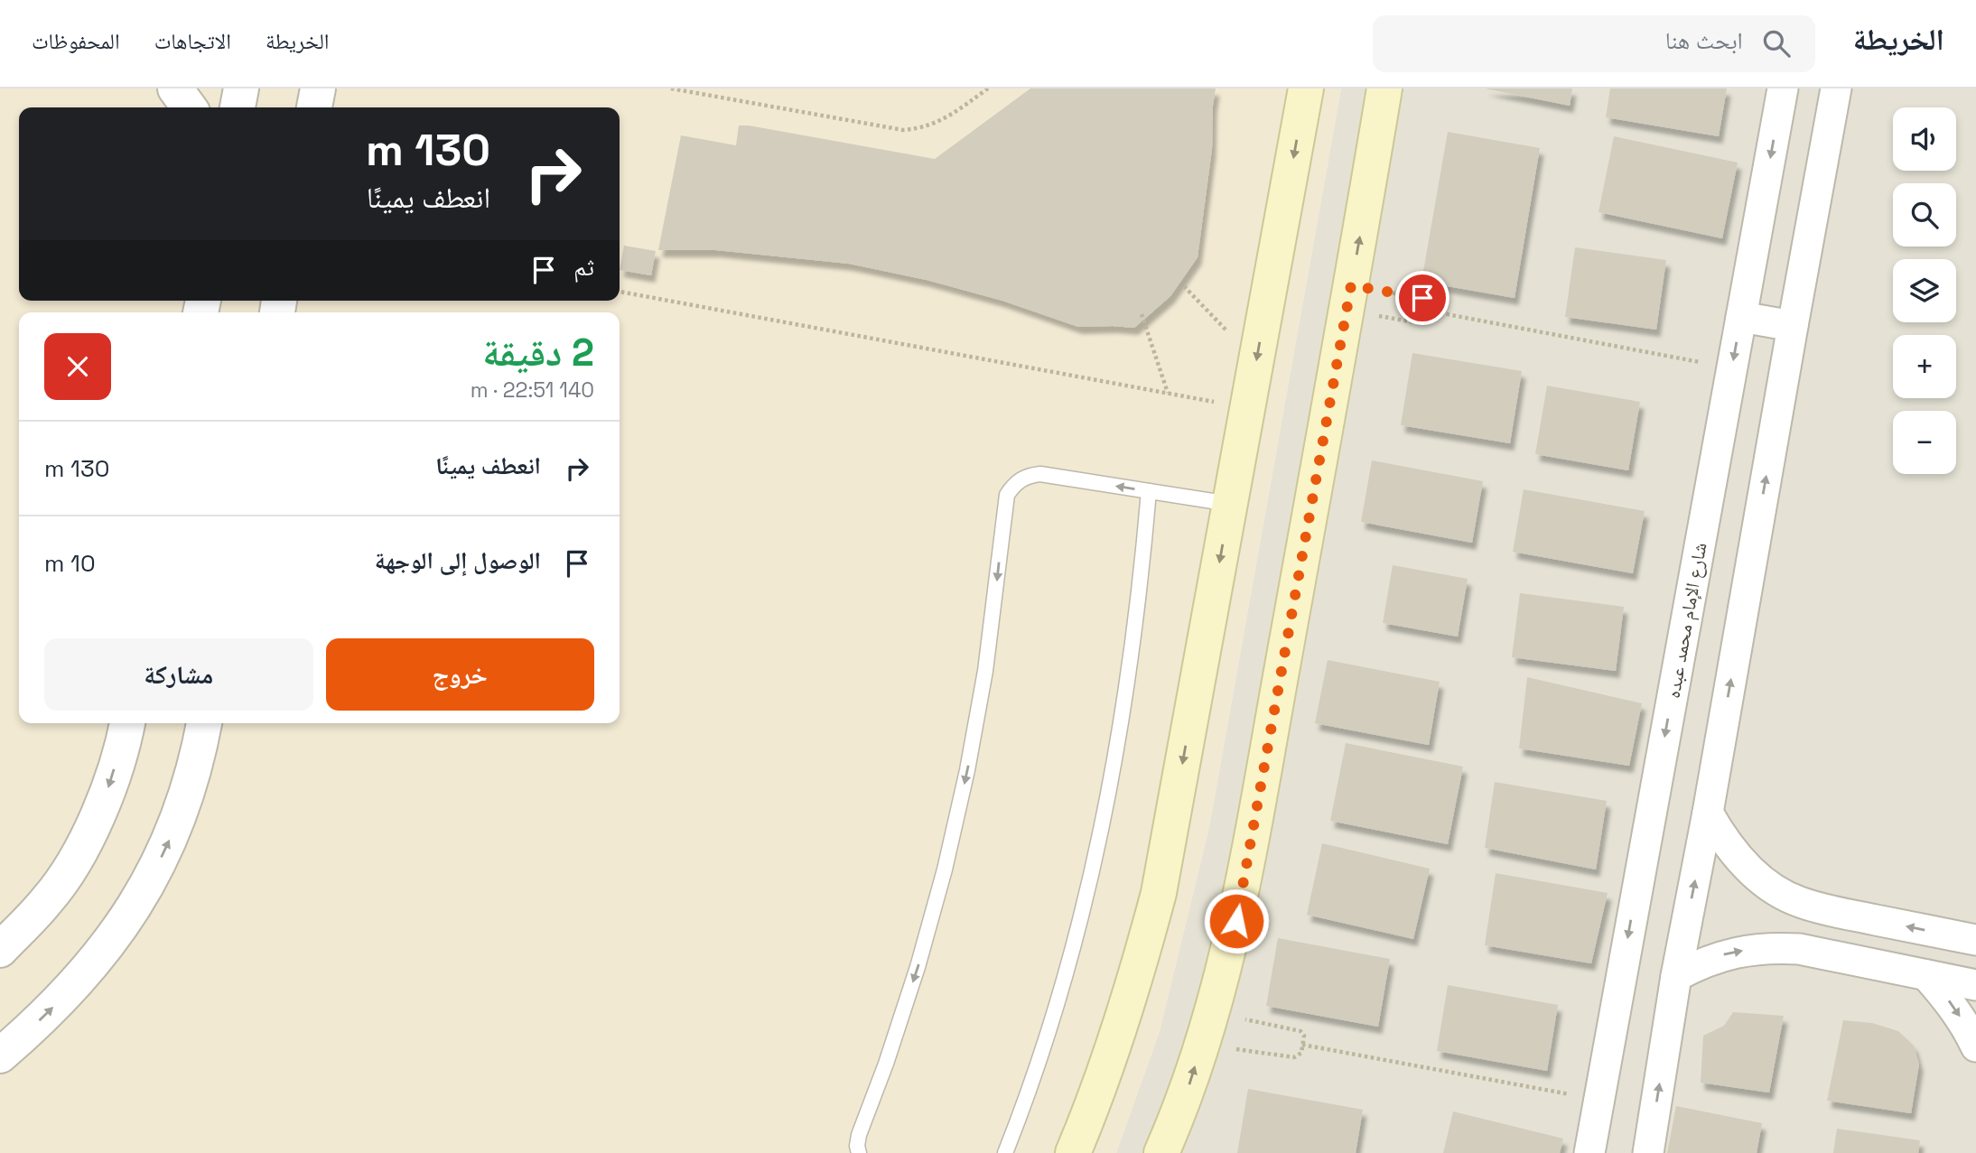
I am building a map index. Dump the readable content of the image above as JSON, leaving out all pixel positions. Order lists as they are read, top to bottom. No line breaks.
{"streets":{"street":["شارع الإمام محمد عبده"]},"page":{"header":"الخريطة","search":"ابحث هنا","nav":["الخريطة","الاتجاهات","المحفوظات"],"map_buttons":["+","−"],"turn":["130 m","انعطف يمينًا"],"then":"ثم","heading":["2 دقيقة","140 m · 22:51"],"list":[{"name":"انعطف يمينًا","value":"130 m"},{"name":"الوصول إلى الوجهة","value":"10 m"}],"buttons":["خروج","مشاركة"]}}
